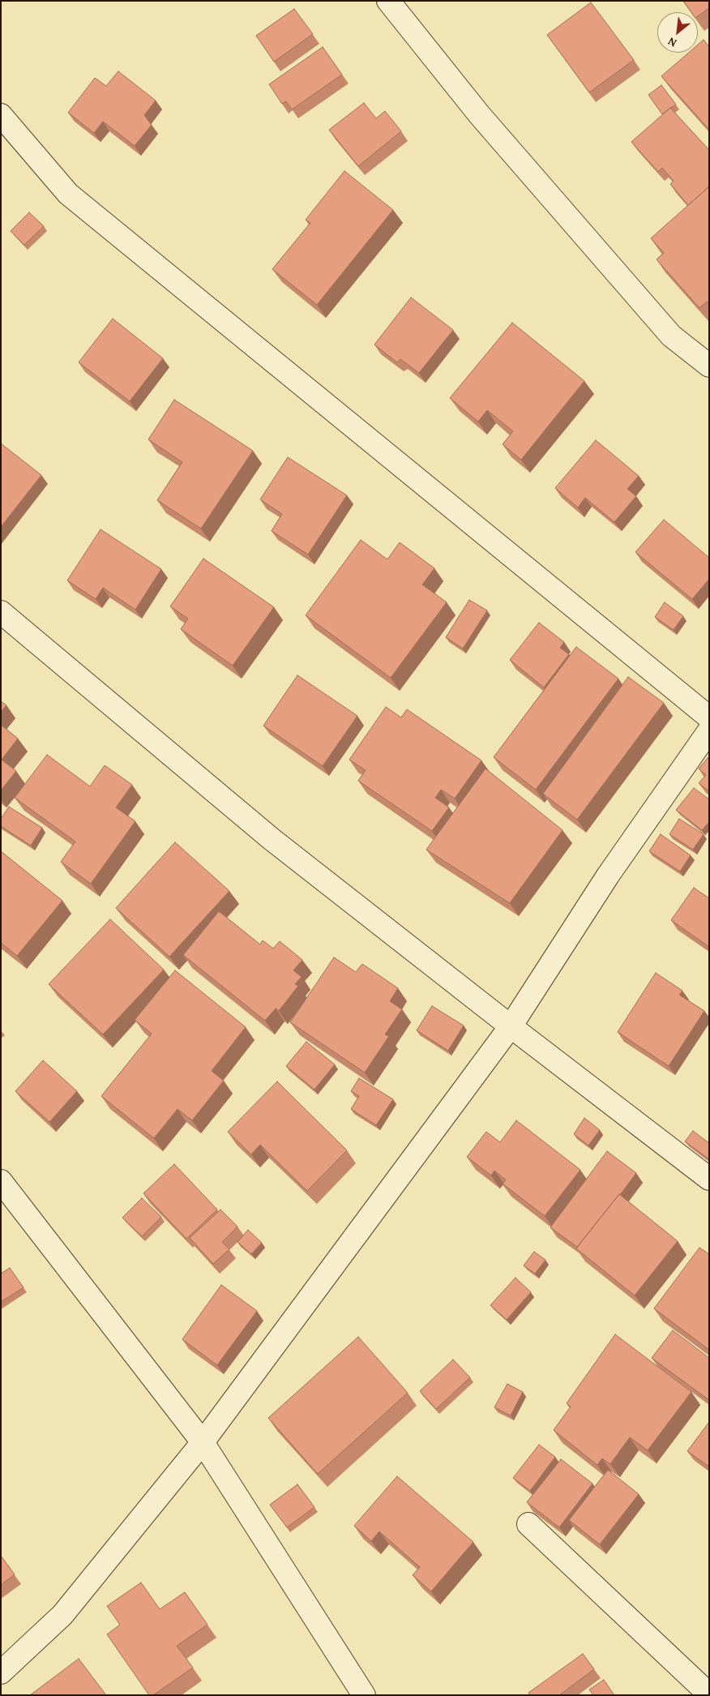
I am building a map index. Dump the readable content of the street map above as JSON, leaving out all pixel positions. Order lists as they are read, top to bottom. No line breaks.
{"north":"bottom left"}
